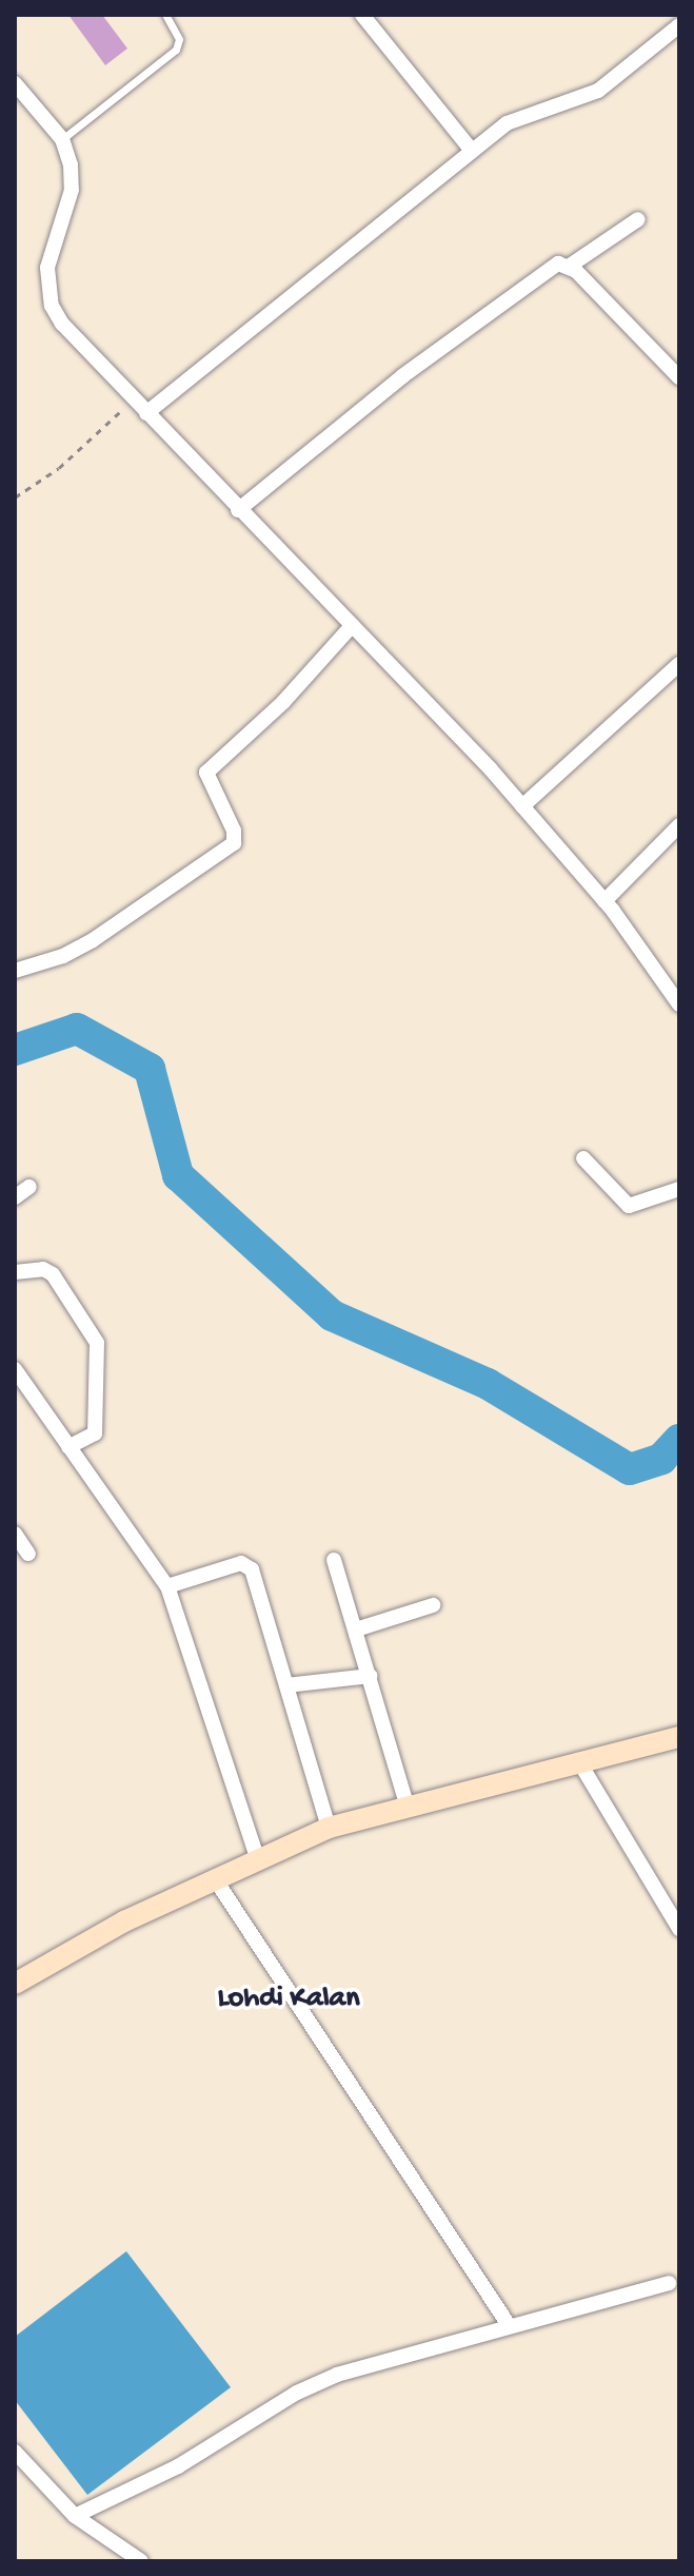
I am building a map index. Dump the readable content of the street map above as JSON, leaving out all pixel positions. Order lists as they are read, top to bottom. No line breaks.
{"districts":["Lohdi Kalan"]}
